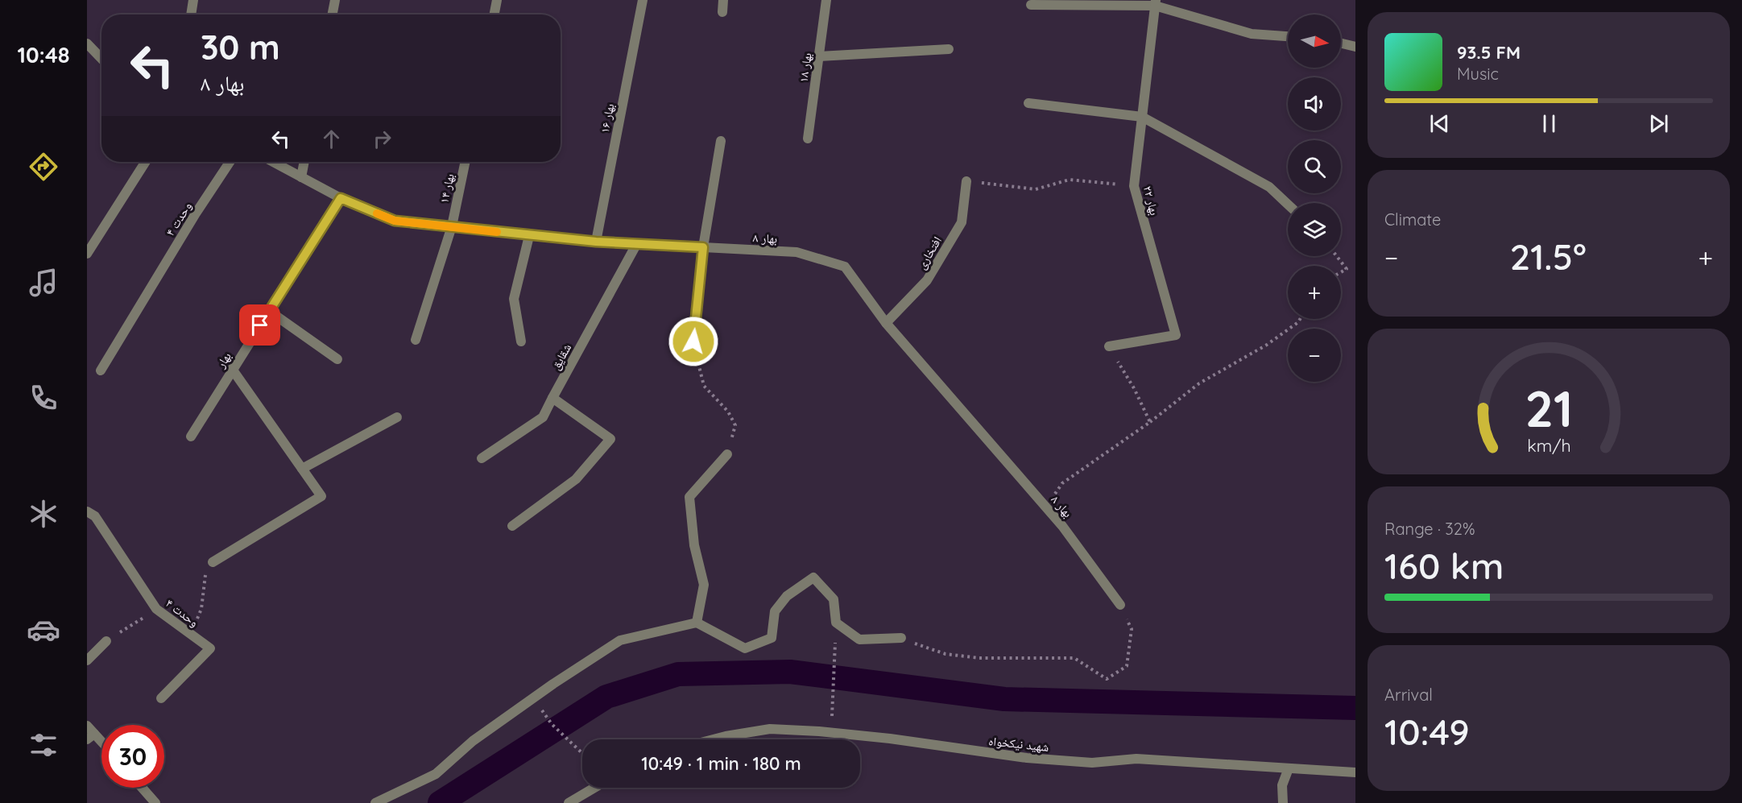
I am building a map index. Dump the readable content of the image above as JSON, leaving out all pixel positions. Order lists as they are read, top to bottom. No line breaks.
{"streets":{"street":["بهار ۱۸","بهار ۱۶","بهار ۱۴","بهار ۲۲","وحدت ۴","بهار ۸","افتخاری","شقایق","بهار","شهید نیکخواه"]},"crossings":[["بهار ۱۶","بهار ۸"],["بهار ۱۴","بهار ۸"],["بهار ۸","افتخاری"],["بهار ۸","شقایق"],["بهار ۸","بهار"]],"north":"right","page":{"tabs":"10:48","map_buttons":["+","−"],"turn":["30 m","بهار ۸"],"song":["93.5 FM","Music"],"tile":["Climate",["Range · 32%","160 km"],["Arrival","10:49"]],"heat":["−","21.5°","+"],"limit":"30","trip":"10:49 · 1 min · 180 m","gauge":["21","km/h"]}}
